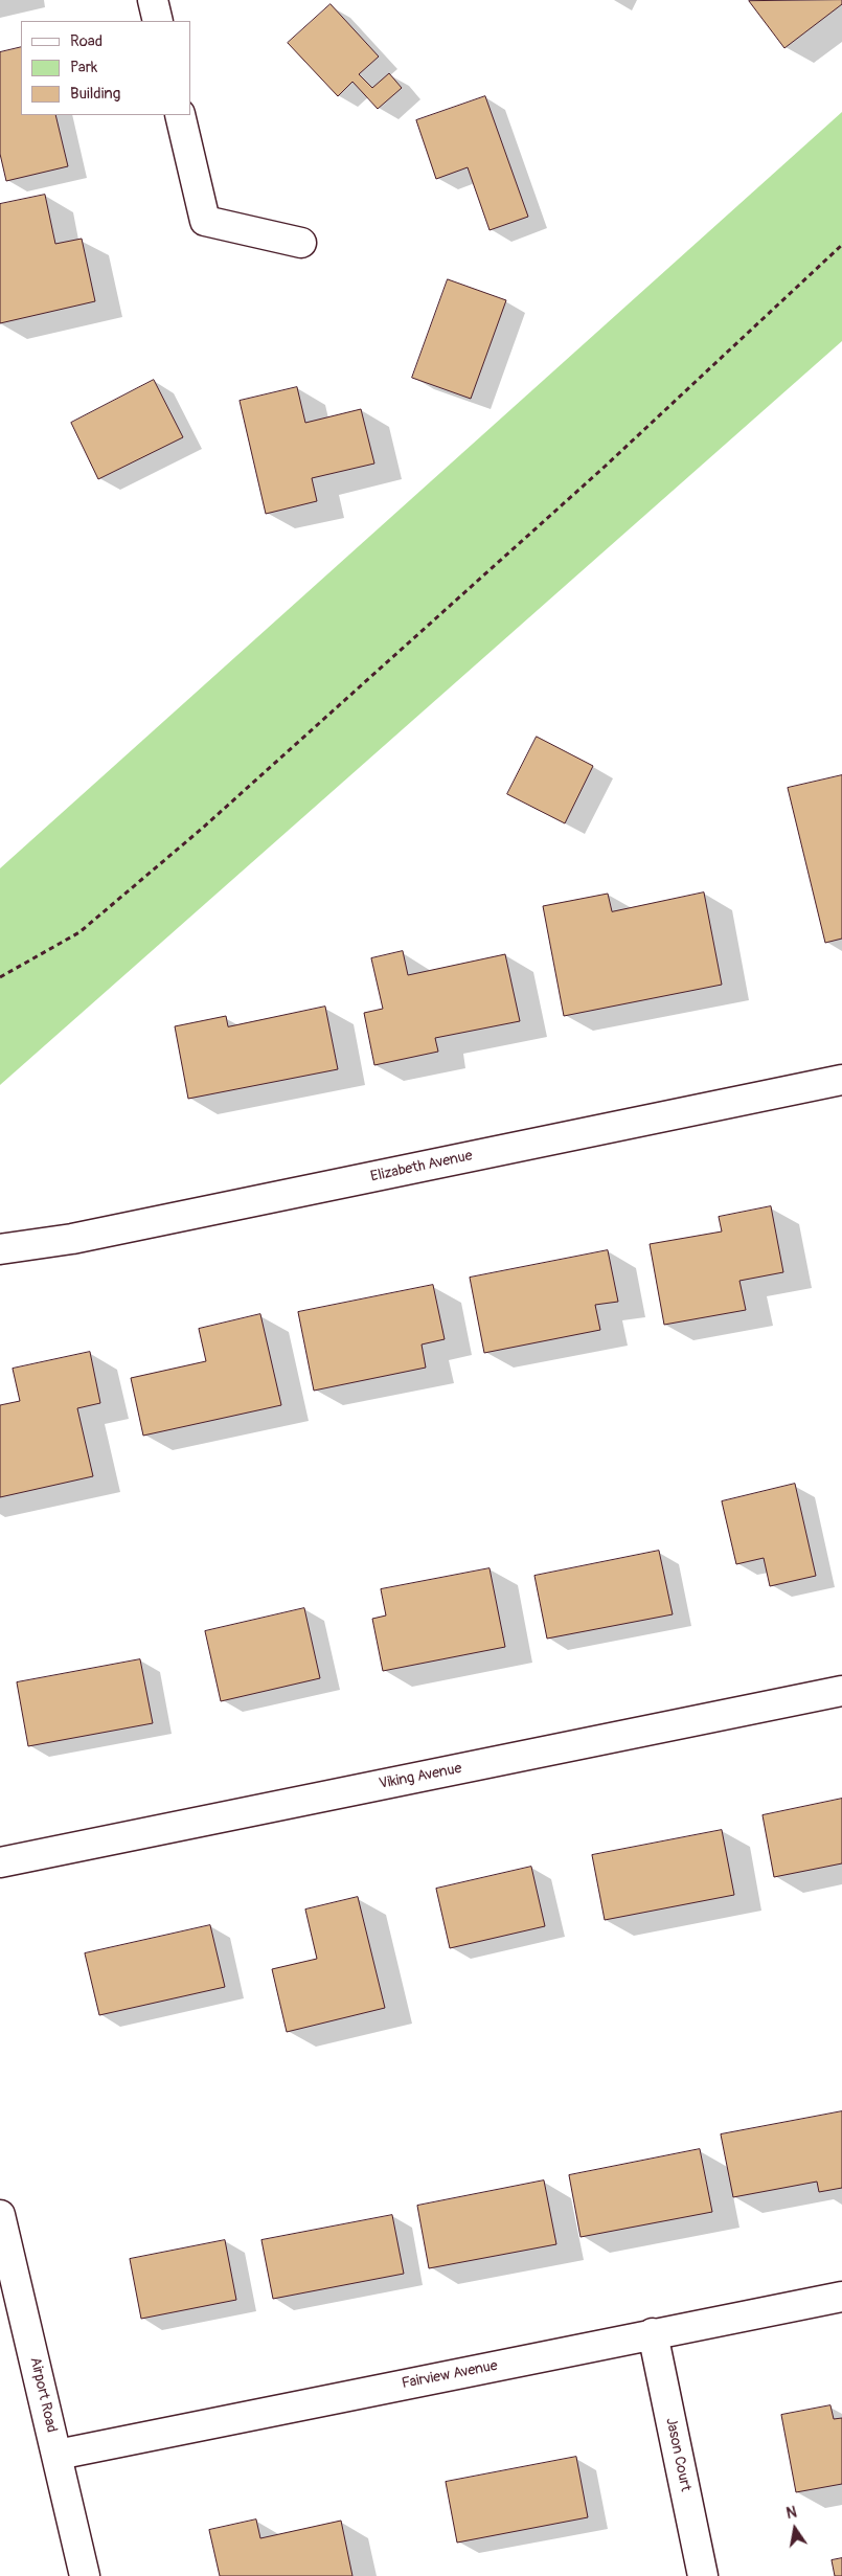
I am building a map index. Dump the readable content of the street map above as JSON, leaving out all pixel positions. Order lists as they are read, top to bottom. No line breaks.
{"streets":{"street":["Elizabeth Avenue","Viking Avenue","Fairview Avenue","Airport Road","Jason Court"]},"crossings":[["Fairview Avenue","Airport Road"],["Fairview Avenue","Jason Court"]],"legend":["Road","Park","Building"],"north":"top"}
